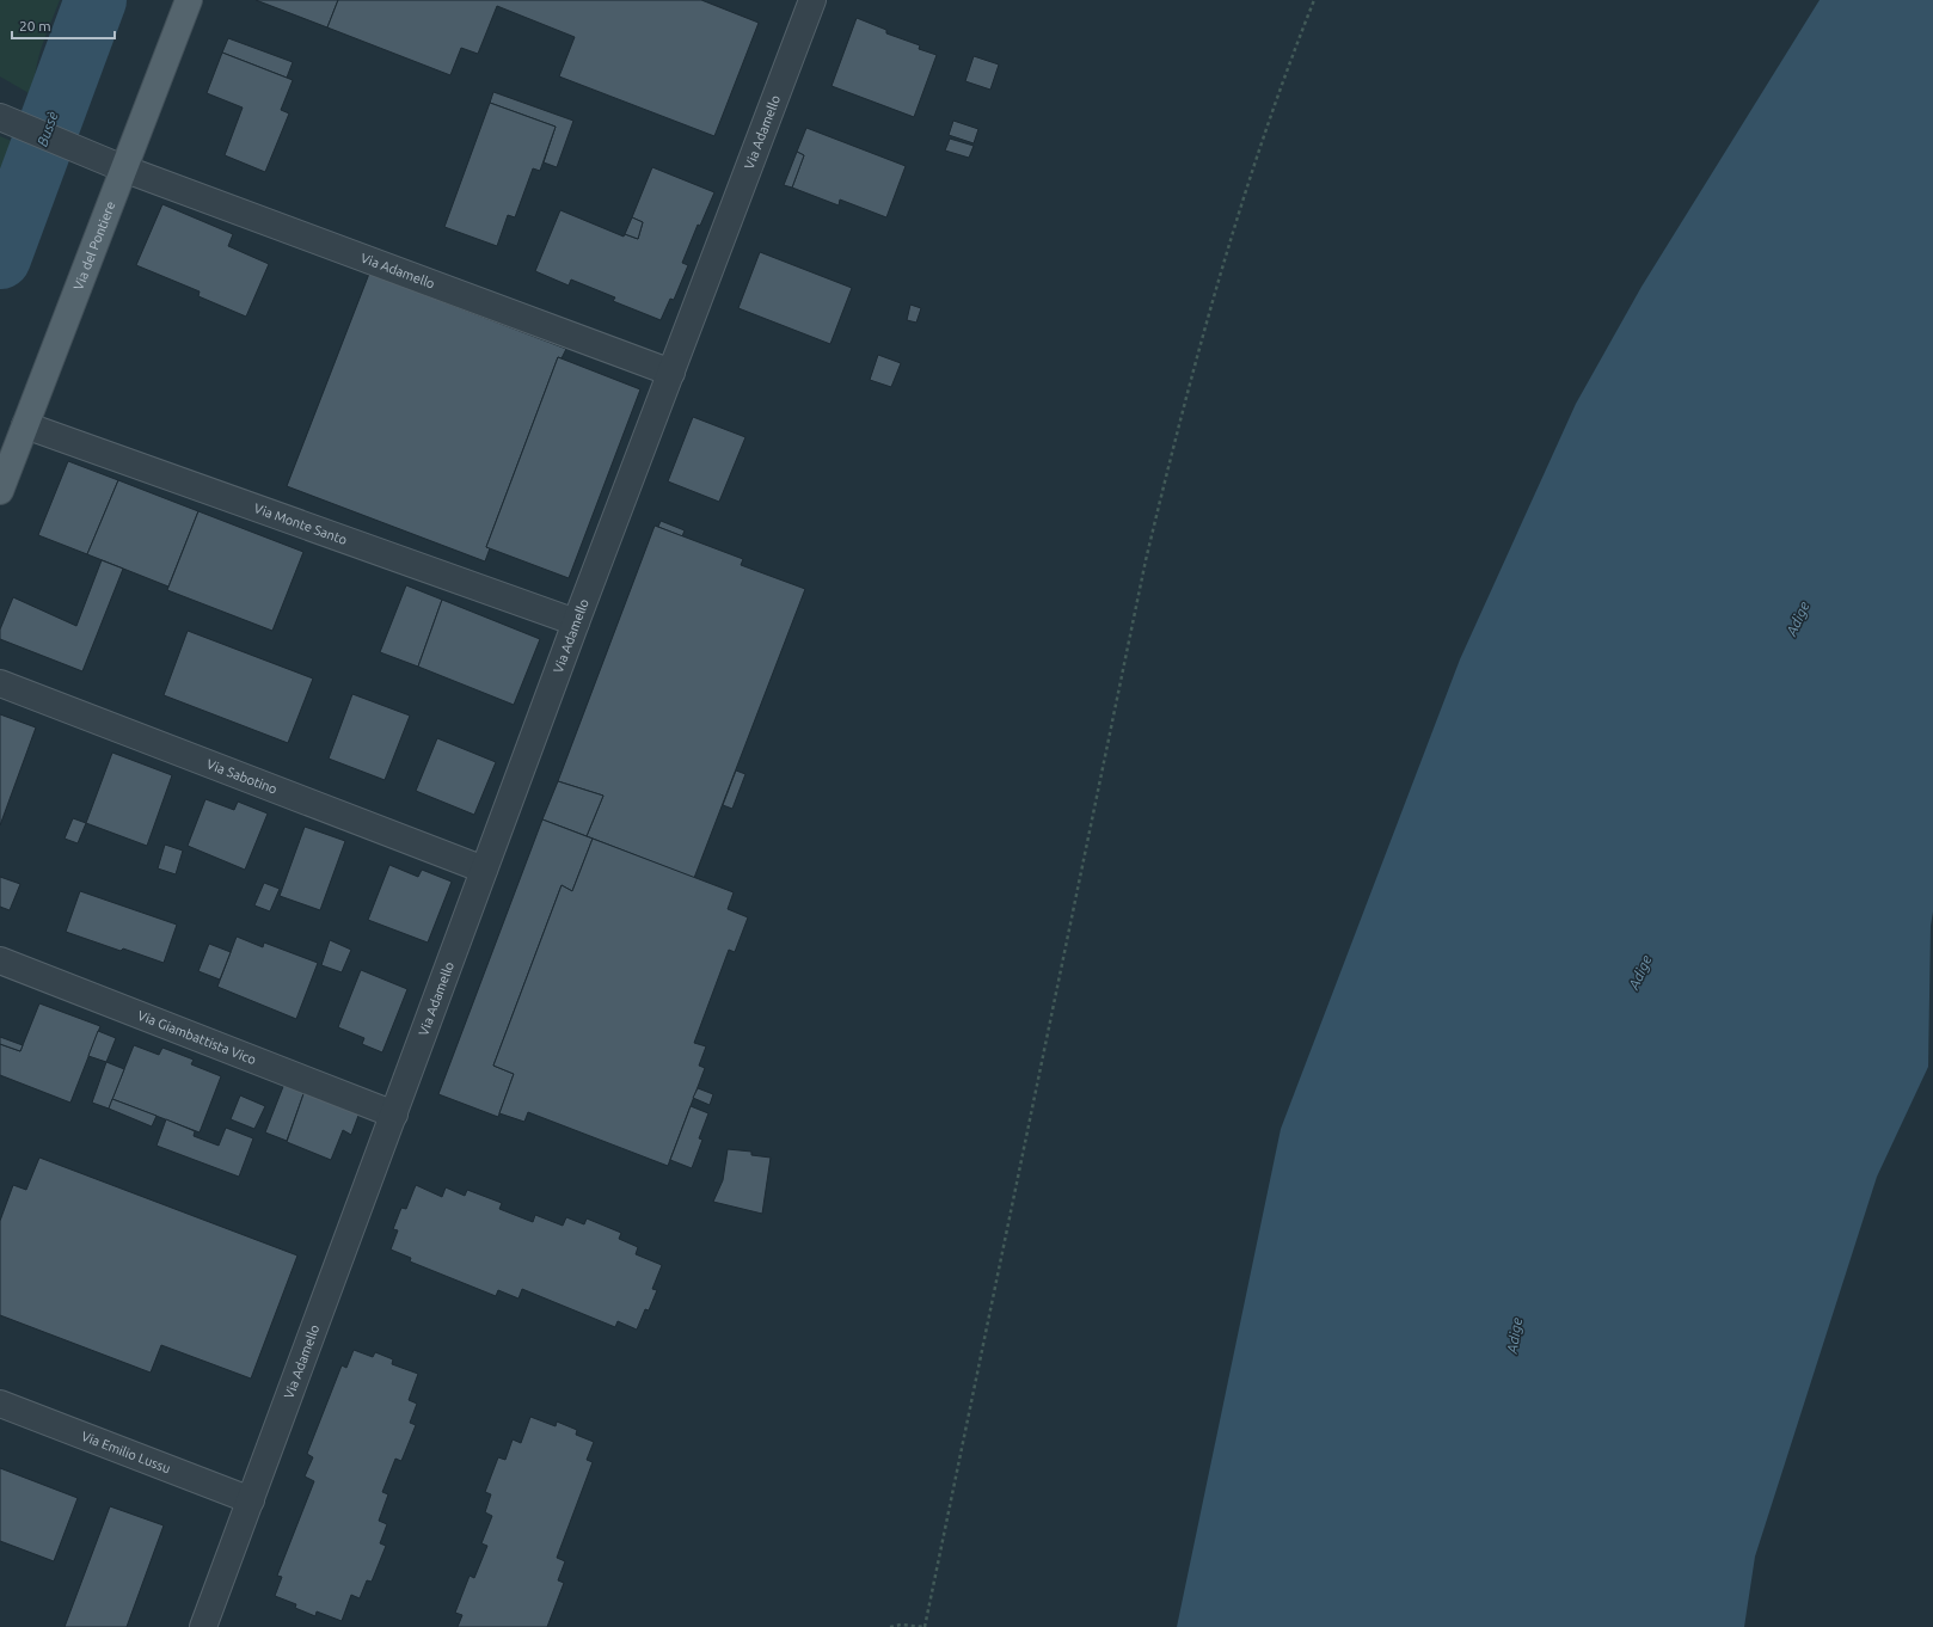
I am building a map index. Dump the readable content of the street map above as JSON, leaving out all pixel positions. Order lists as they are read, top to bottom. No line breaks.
{"streets":{"main road":["Via del Pontiere"],"street":["Via Adamello","Via Monte Santo","Via Sabotino","Via Giambattista Vico","Via Emilio Lussu"]},"crossings":[["Via Adamello","Via del Pontiere"],["Via Adamello","Via Monte Santo"],["Via Adamello","Via Sabotino"],["Via Adamello","Via Giambattista Vico"],["Via Adamello","Via Emilio Lussu"],["Via del Pontiere","Via Monte Santo"]],"water":["Bussè","Adige"],"scale_bar":"20 m"}
